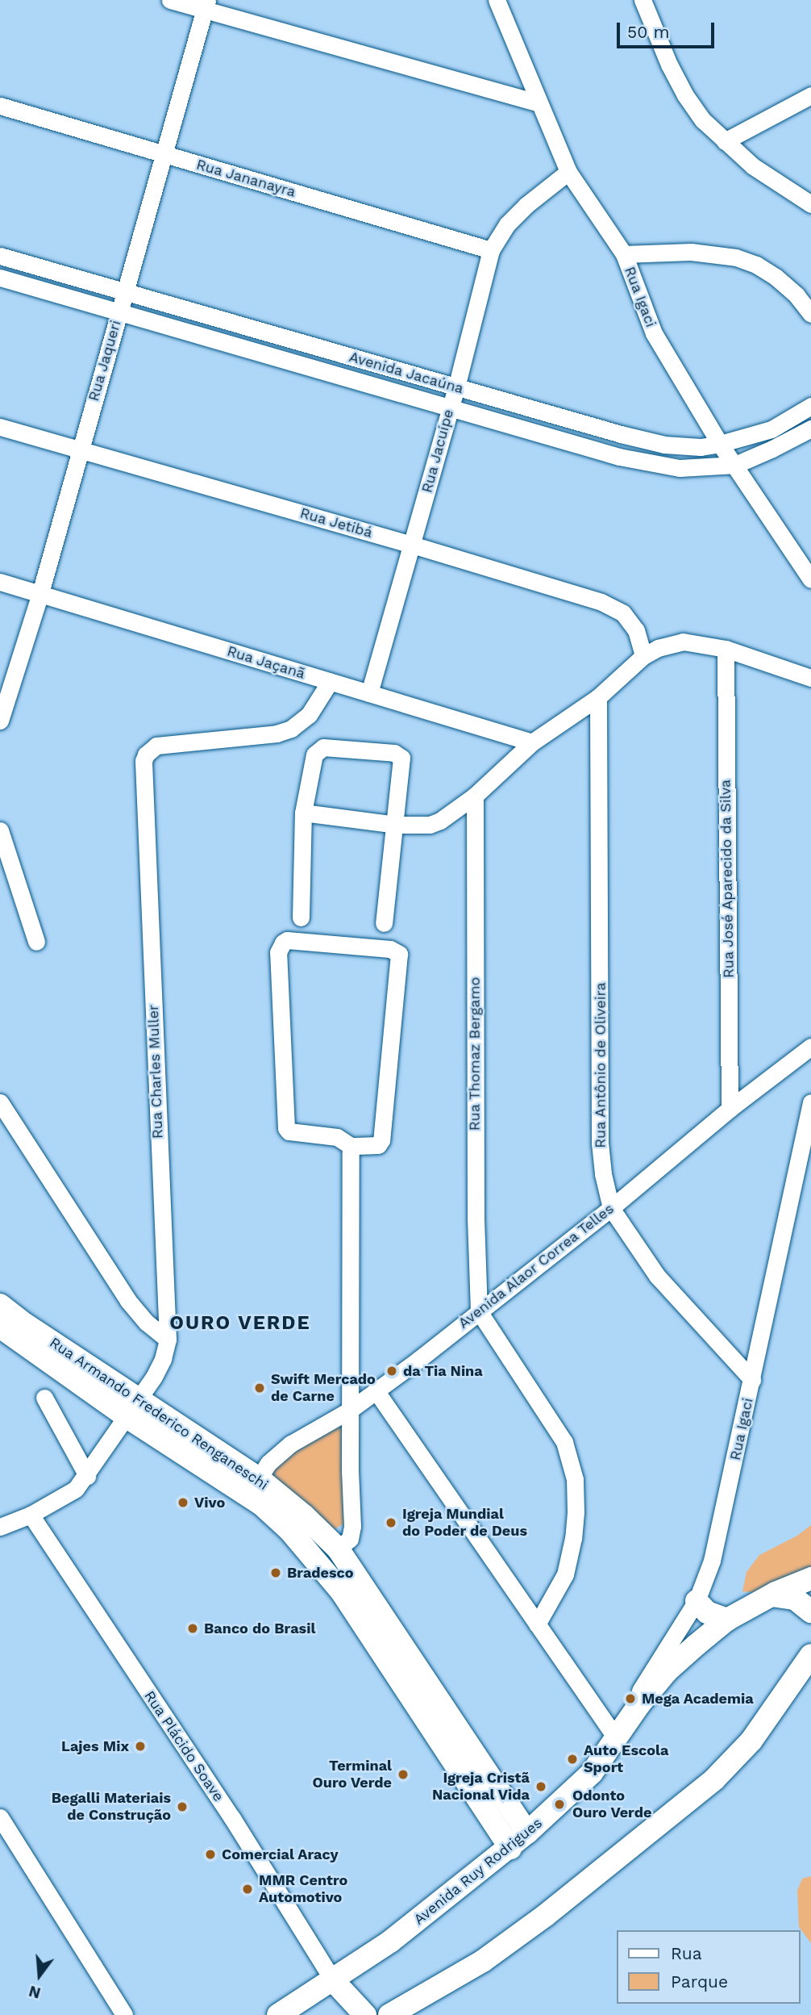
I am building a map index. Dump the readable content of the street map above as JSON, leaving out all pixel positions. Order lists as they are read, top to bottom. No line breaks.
{"streets":{"main road":["Rua Armando Frederico Renganeschi","Avenida Ruy Rodrigues"],"street":["Rua Jananayra","Rua Igaci","Rua Jaqueri","Avenida Jacaúna","Rua Jacuípe","Rua Jetibá","Rua Jaçanã","Rua José Aparecido da Silva","Rua Thomaz Bergamo","Rua Antônio de Oliveira","Rua Charles Muller","Avenida Alaor Correa Telles","Rua Plácido Soave"]},"crossings":[["Rua Jananayra","Rua Jaqueri"],["Rua Jananayra","Rua Jacuípe"],["Rua Igaci","Avenida Jacaúna"],["Rua Igaci","Rua Jacuípe"],["Rua Igaci","Rua Antônio de Oliveira"],["Rua Igaci","Avenida Ruy Rodrigues"],["Rua Jaqueri","Avenida Jacaúna"],["Rua Jaqueri","Rua Jetibá"],["Rua Jaqueri","Rua Jaçanã"],["Avenida Jacaúna","Rua Jacuípe"],["Rua Jacuípe","Rua Jetibá"],["Rua Jacuípe","Rua Jaçanã"],["Rua Jaçanã","Rua Charles Muller"],["Rua José Aparecido da Silva","Avenida Alaor Correa Telles"],["Rua Thomaz Bergamo","Avenida Alaor Correa Telles"],["Rua Antônio de Oliveira","Avenida Alaor Correa Telles"],["Rua Charles Muller","Rua Armando Frederico Renganeschi"],["Rua Charles Muller","Rua Plácido Soave"],["Avenida Alaor Correa Telles","Rua Armando Frederico Renganeschi"],["Rua Armando Frederico Renganeschi","Avenida Ruy Rodrigues"],["Rua Plácido Soave","Avenida Ruy Rodrigues"]],"districts":["OURO VERDE"],"places":["da Tia Nina","Swift Mercado de Carne","Vivo","Igreja Mundial do Poder de Deus","Bradesco","Banco do Brasil","Mega Academia","Lajes Mix","Auto Escola Sport","Terminal Ouro Verde","Igreja Cristã Nacional Vida","Odonto Ouro Verde","Begalli Materiais de Construção","Comercial Aracy","MMR Centro Automotivo"],"legend":["Rua","Parque"],"scale_bar":"50 m","north":"bottom"}
